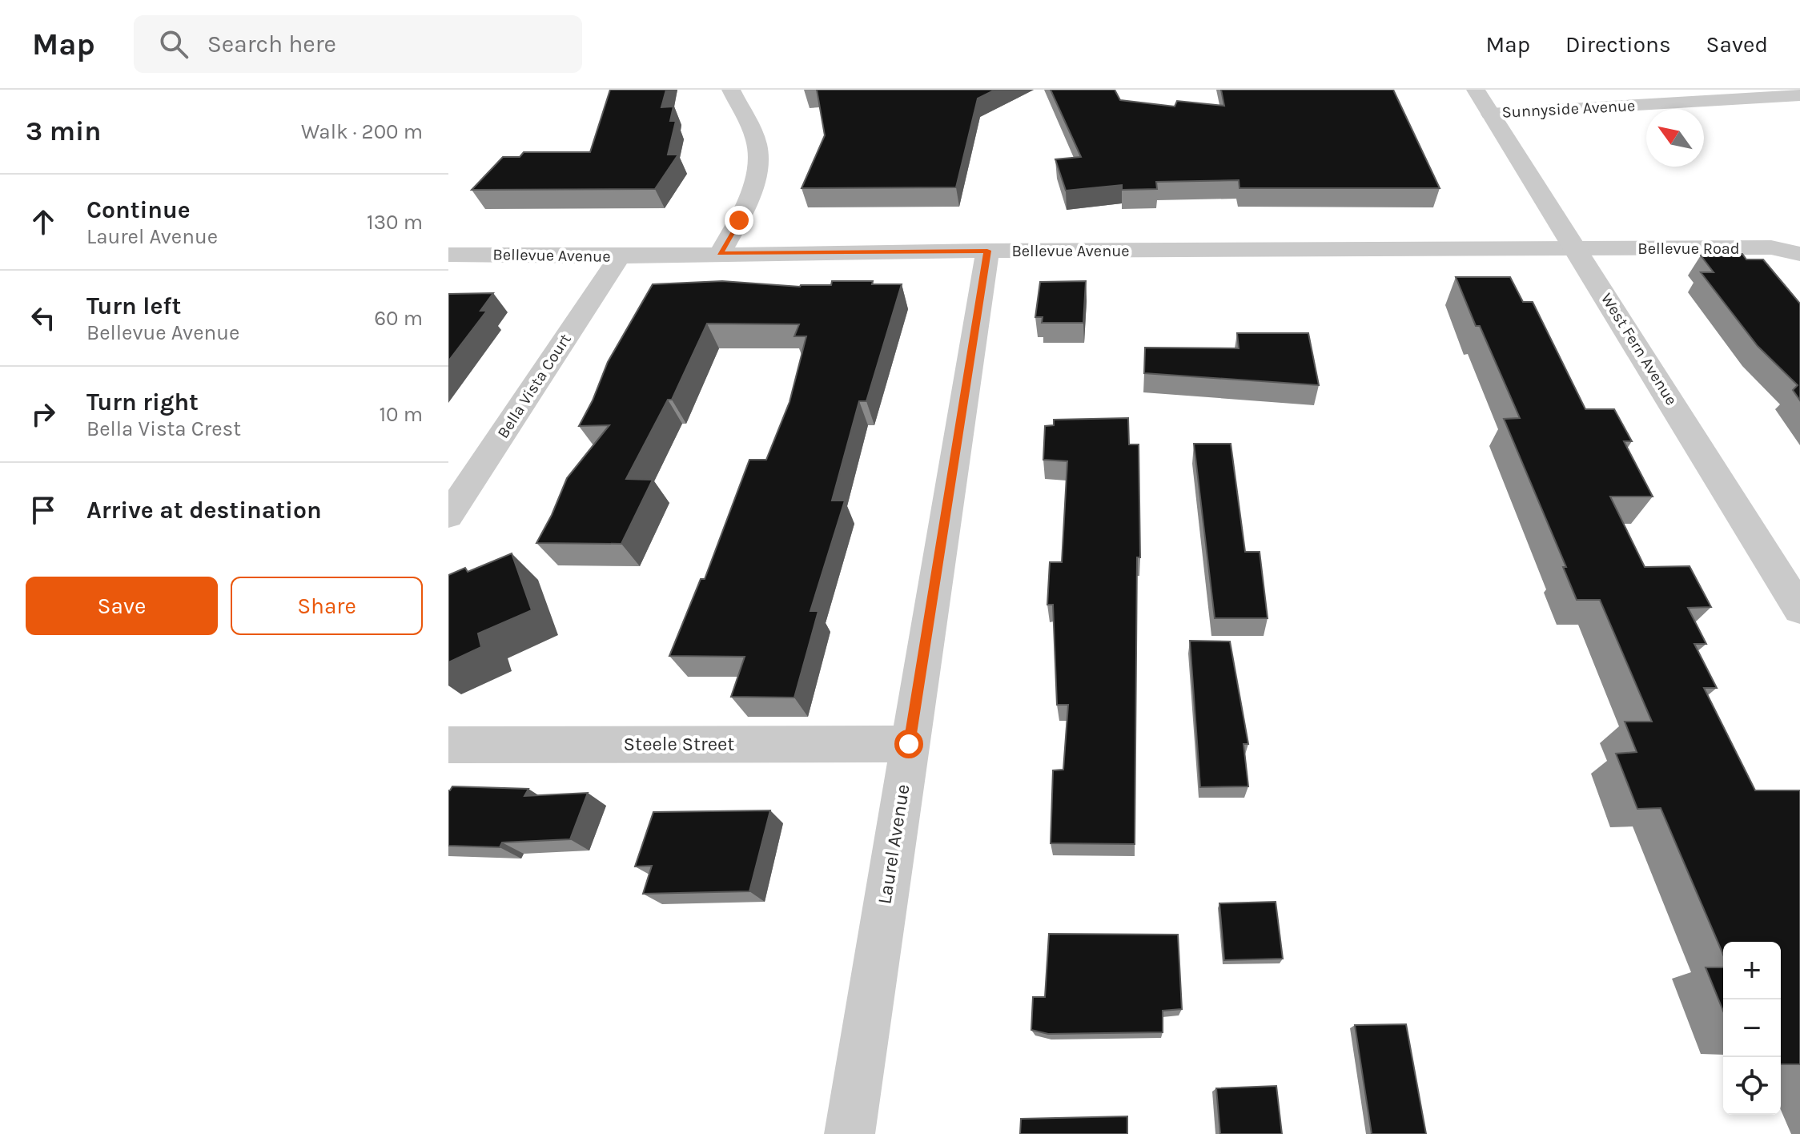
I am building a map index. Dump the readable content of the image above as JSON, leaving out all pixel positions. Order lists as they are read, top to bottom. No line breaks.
{"streets":{"street":["Sunnyside Avenue","Bellevue Road","Bellevue Avenue","West Fern Avenue","Bella Vista Court","Steele Street","Laurel Avenue"]},"crossings":[["Sunnyside Avenue","West Fern Avenue"],["Bellevue Road","Bellevue Avenue"],["Bellevue Road","West Fern Avenue"],["Bellevue Avenue","West Fern Avenue"],["Bellevue Avenue","Bella Vista Court"],["Bellevue Avenue","Laurel Avenue"],["Steele Street","Laurel Avenue"]],"north":"top left","page":{"header":"Map","search":"Search here","nav":["Map","Directions","Saved"],"heading":["3 min","Walk · 200 m"],"list":[["Continue","Laurel Avenue","130 m"],["Turn left","Bellevue Avenue","60 m"],["Turn right","Bella Vista Crest","10 m"],"Arrive at destination"],"buttons":["Save","Share"],"map_buttons":["+","−"]}}
